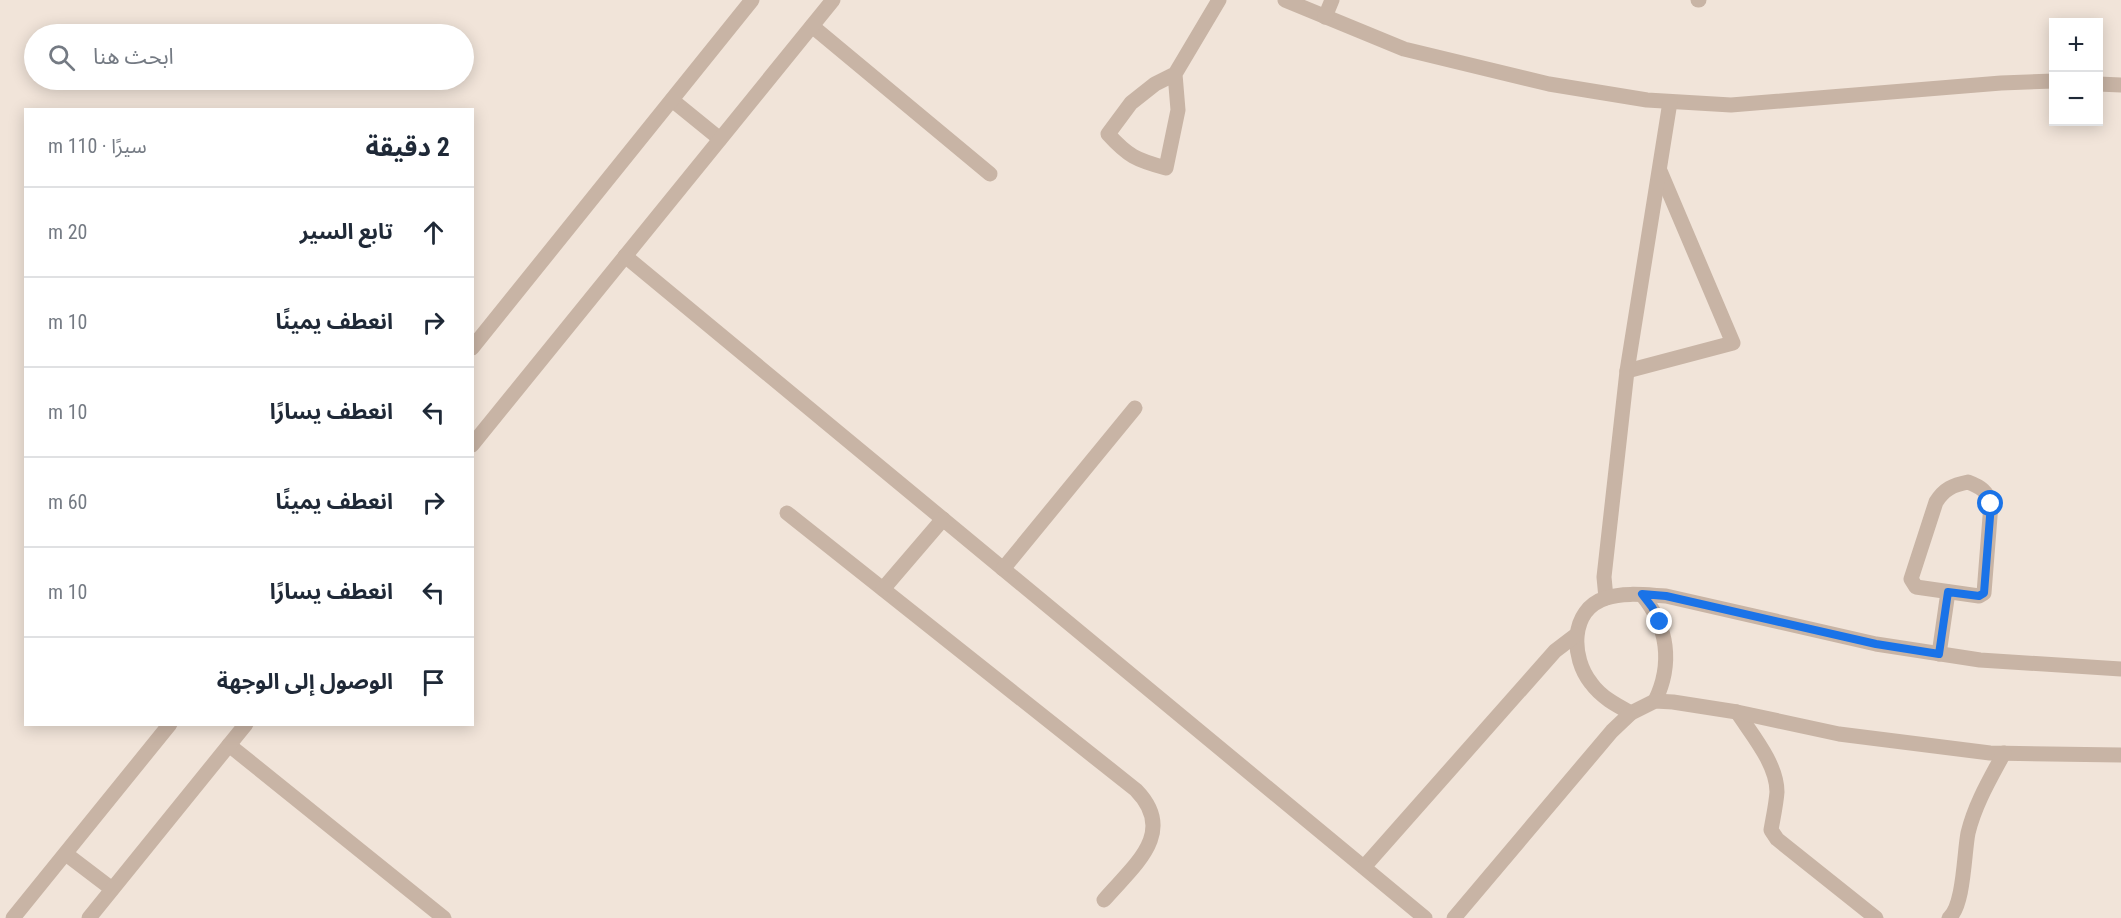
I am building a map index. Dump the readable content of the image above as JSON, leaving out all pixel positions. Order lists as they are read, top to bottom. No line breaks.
{"page":{"map_buttons":["+","−"],"search":"ابحث هنا","heading":["2 دقيقة","سيرًا · 110 m"],"list":[["تابع السير","20 m"],["انعطف يمينًا","10 m"],["انعطف يسارًا","10 m"],["انعطف يمينًا","60 m"],["انعطف يسارًا","10 m"],"الوصول إلى الوجهة"]}}
